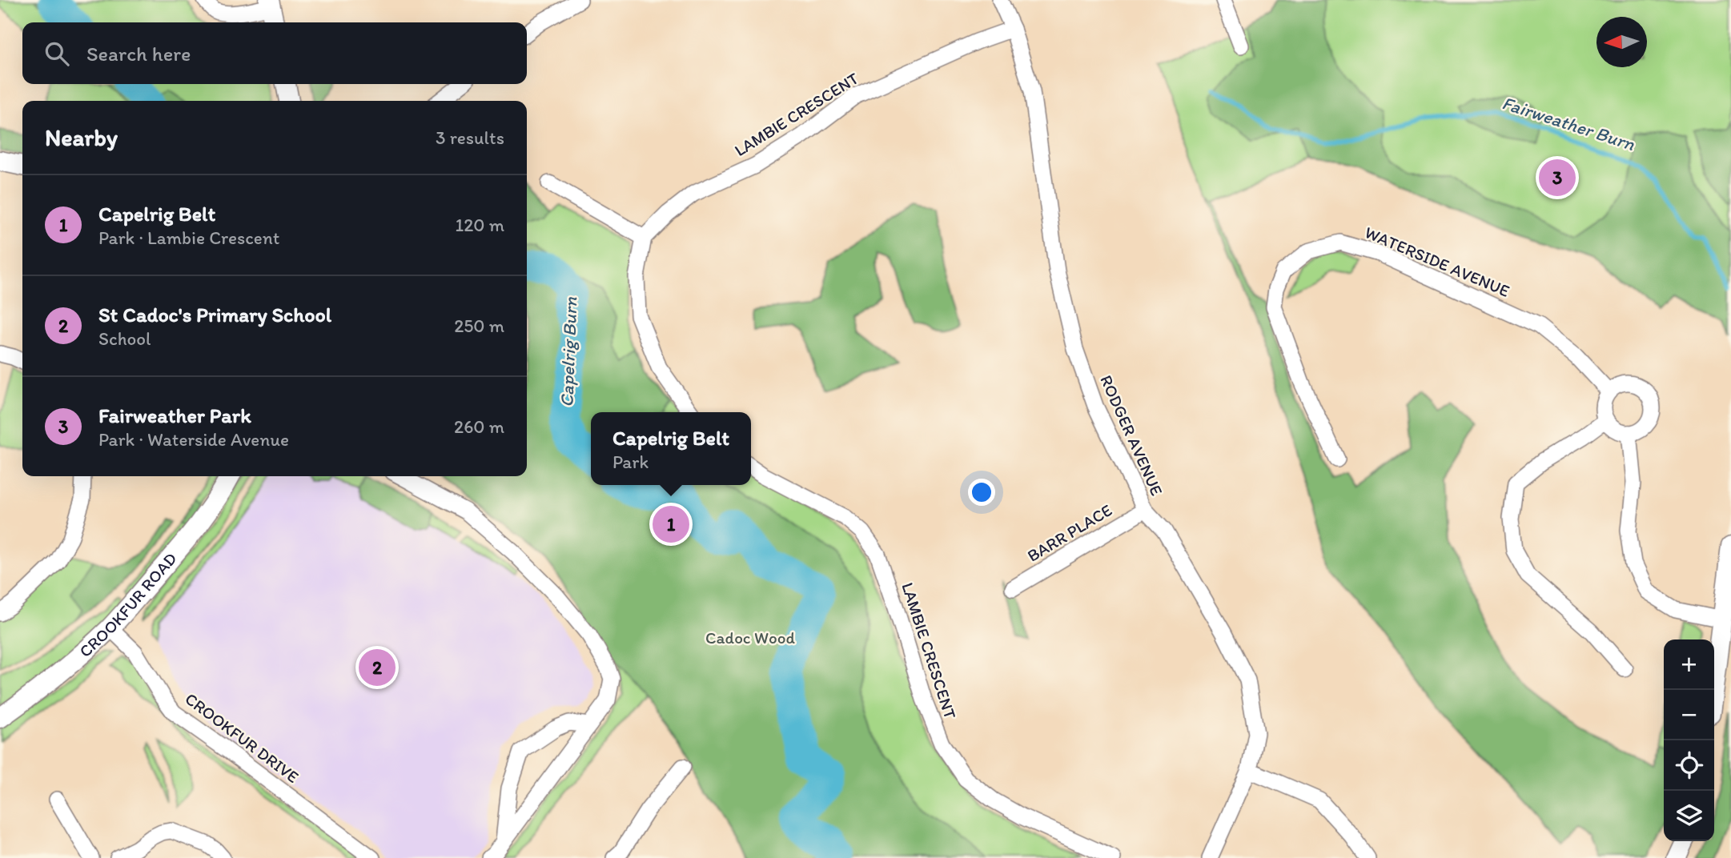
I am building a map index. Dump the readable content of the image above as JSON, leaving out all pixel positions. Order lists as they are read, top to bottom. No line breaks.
{"streets":{"street":["LAMBIE CRESCENT","WATERSIDE AVENUE","RODGER AVENUE","BARR PLACE","CROOKFUR ROAD","CROOKFUR DRIVE"]},"crossings":[["LAMBIE CRESCENT","RODGER AVENUE"],["RODGER AVENUE","BARR PLACE"],["CROOKFUR ROAD","CROOKFUR DRIVE"]],"water":["Fairweather Burn","Capelrig Burn"],"parks":["Cadoc Wood"],"north":"left","page":{"search":"Search here","heading":["Nearby","3 results"],"pins":["3","1","2"],"list":[{"mark":"1","name":"Capelrig Belt","note":"Park · Lambie Crescent","value":"120 m"},{"mark":"2","name":"St Cadoc's Primary School","note":"School","value":"250 m"},{"mark":"3","name":"Fairweather Park","note":"Park · Waterside Avenue","value":"260 m"}],"popup":["Capelrig Belt","Park"],"map_buttons":["+","−"]}}
